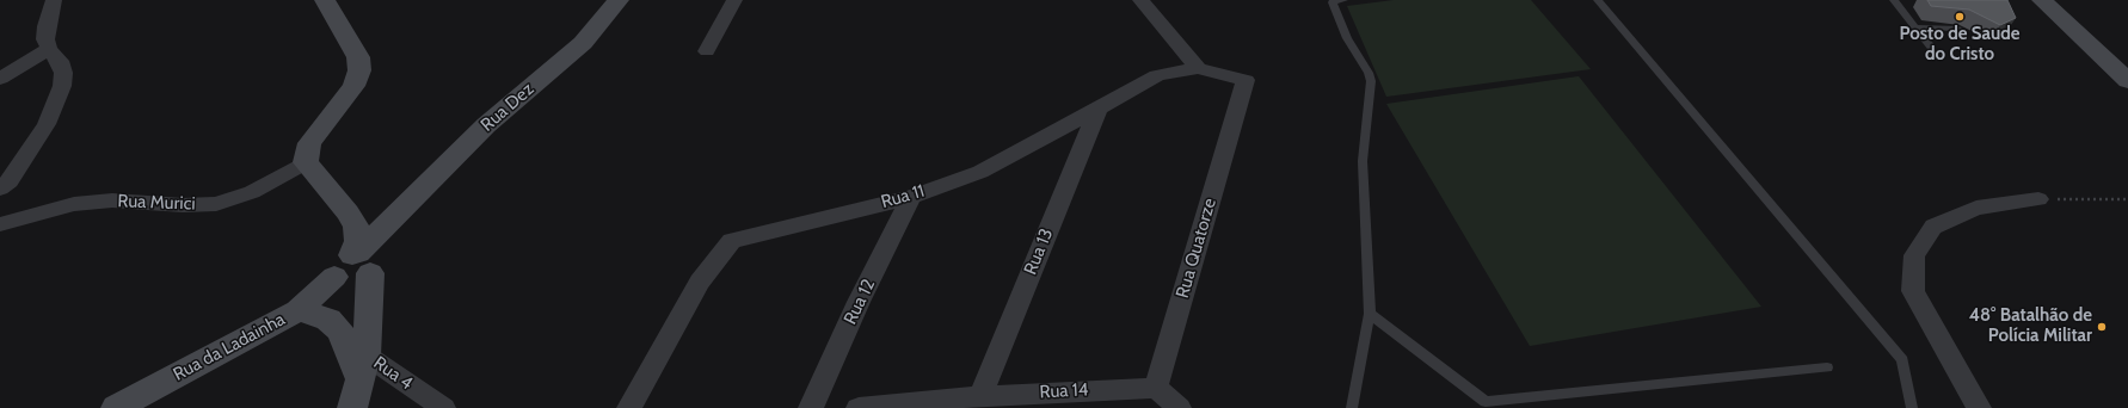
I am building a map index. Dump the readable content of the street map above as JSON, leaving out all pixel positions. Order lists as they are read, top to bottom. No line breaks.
{"streets":{"street":["Rua Dez","Rua 11","Rua Murici","Rua Quatorze","Rua 13","Rua 12","Rua da Ladainha","Rua 4","Rua 14"]},"crossings":[["Rua Dez","Rua da Ladainha"],["Rua 11","Rua Quatorze"],["Rua 11","Rua 13"],["Rua 11","Rua 12"],["Rua Quatorze","Rua 14"],["Rua 13","Rua 14"]],"places":["Posto de Saude do Cristo","48° Batalhão de Polícia Militar"]}
